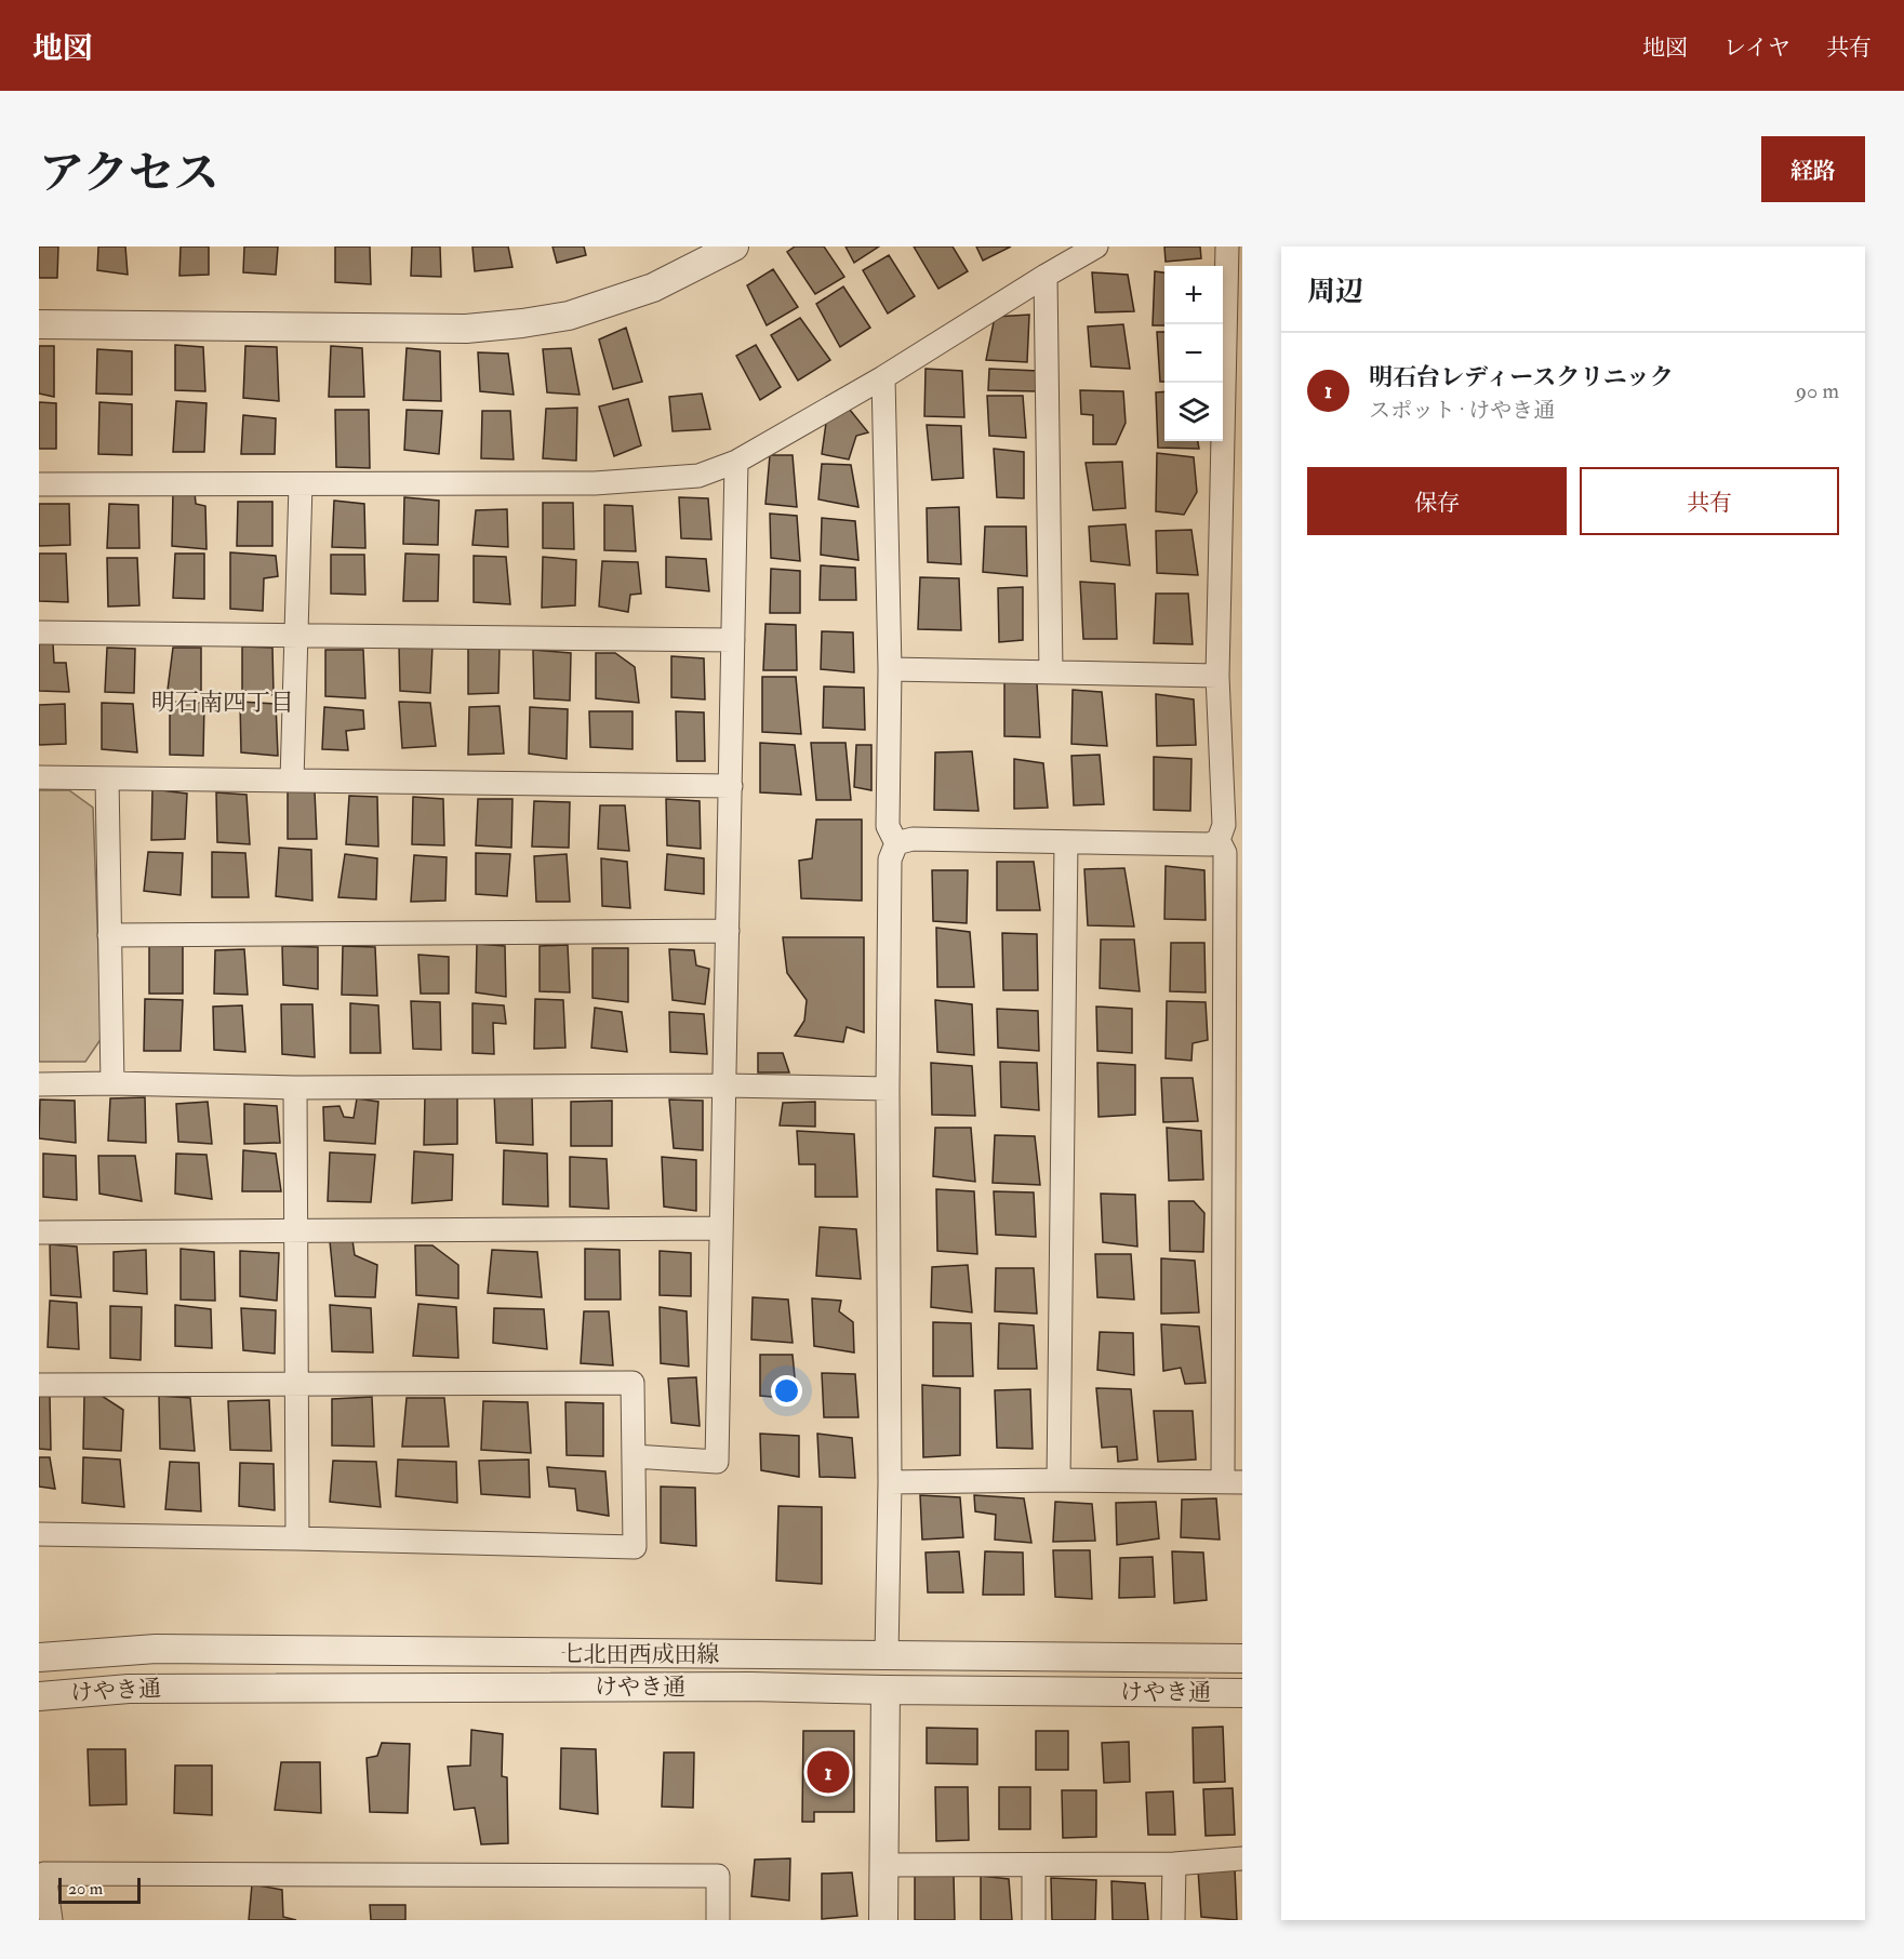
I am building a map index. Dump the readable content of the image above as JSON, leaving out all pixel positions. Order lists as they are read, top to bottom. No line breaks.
{"streets":{"street":["七北田西成田線","けやき通"]},"districts":["明石南四丁目"],"scale_bar":"20 m","page":{"header":"地図","nav":["地図","レイヤ","共有"],"title":"アクセス","buttons":["経路",["保存","共有"]],"heading":"周辺","map_buttons":["+","−"],"list":[{"mark":"1","name":"明石台レディースクリニック","note":"スポット · けやき通","value":"90 m"}],"pins":"1","scale":"20 m"}}
